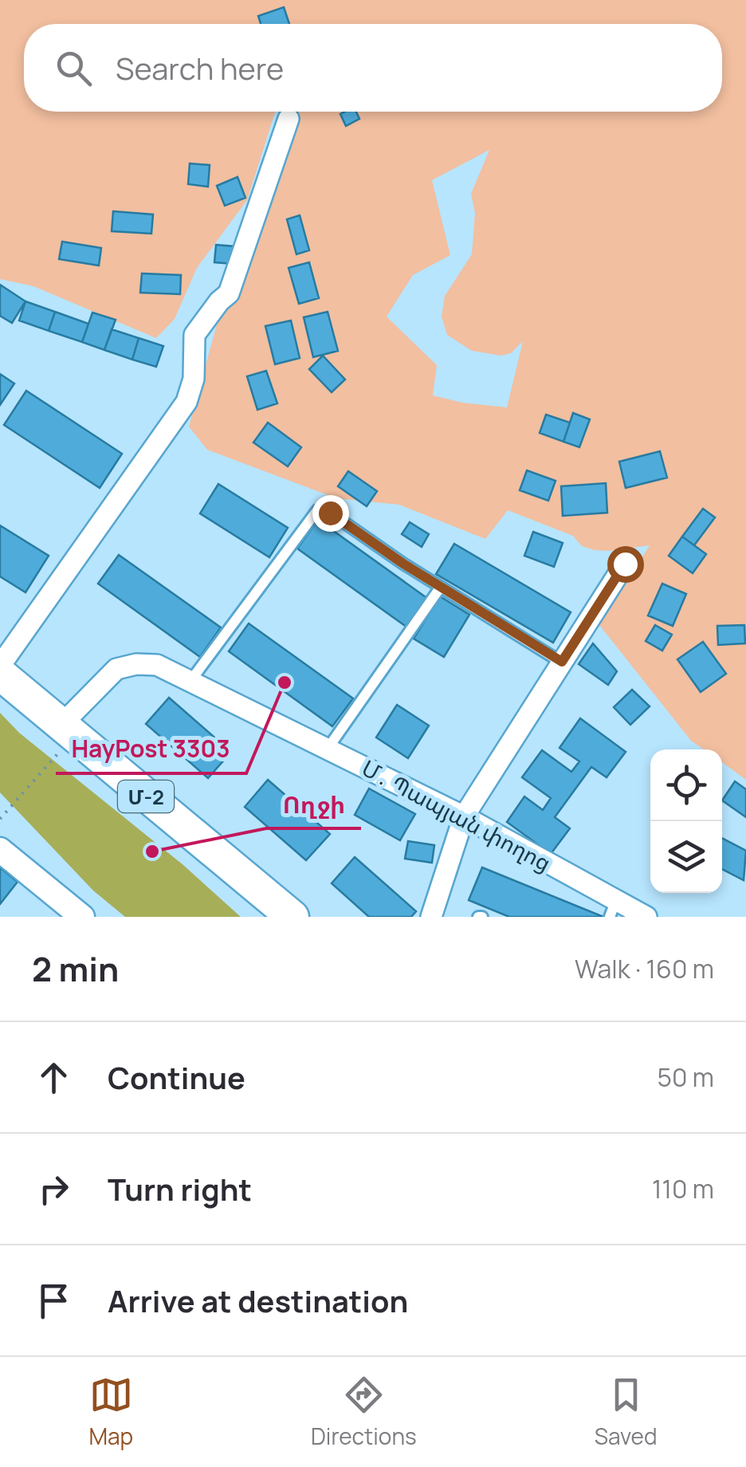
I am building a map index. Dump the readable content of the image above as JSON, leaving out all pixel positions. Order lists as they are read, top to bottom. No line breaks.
{"streets":{"highway":["Մ-2"],"street":["Մ․ Պապյան փողոց"]},"crossings":[["Մ-2","Մ․ Պապյան փողոց"]],"places":["HayPost 3303","Ողջի"],"page":{"search":"Search here","heading":["2 min","Walk · 160 m"],"list":[["Continue","50 m"],["Turn right","110 m"],"Arrive at destination"],"nav":["Map","Directions","Saved"]}}
